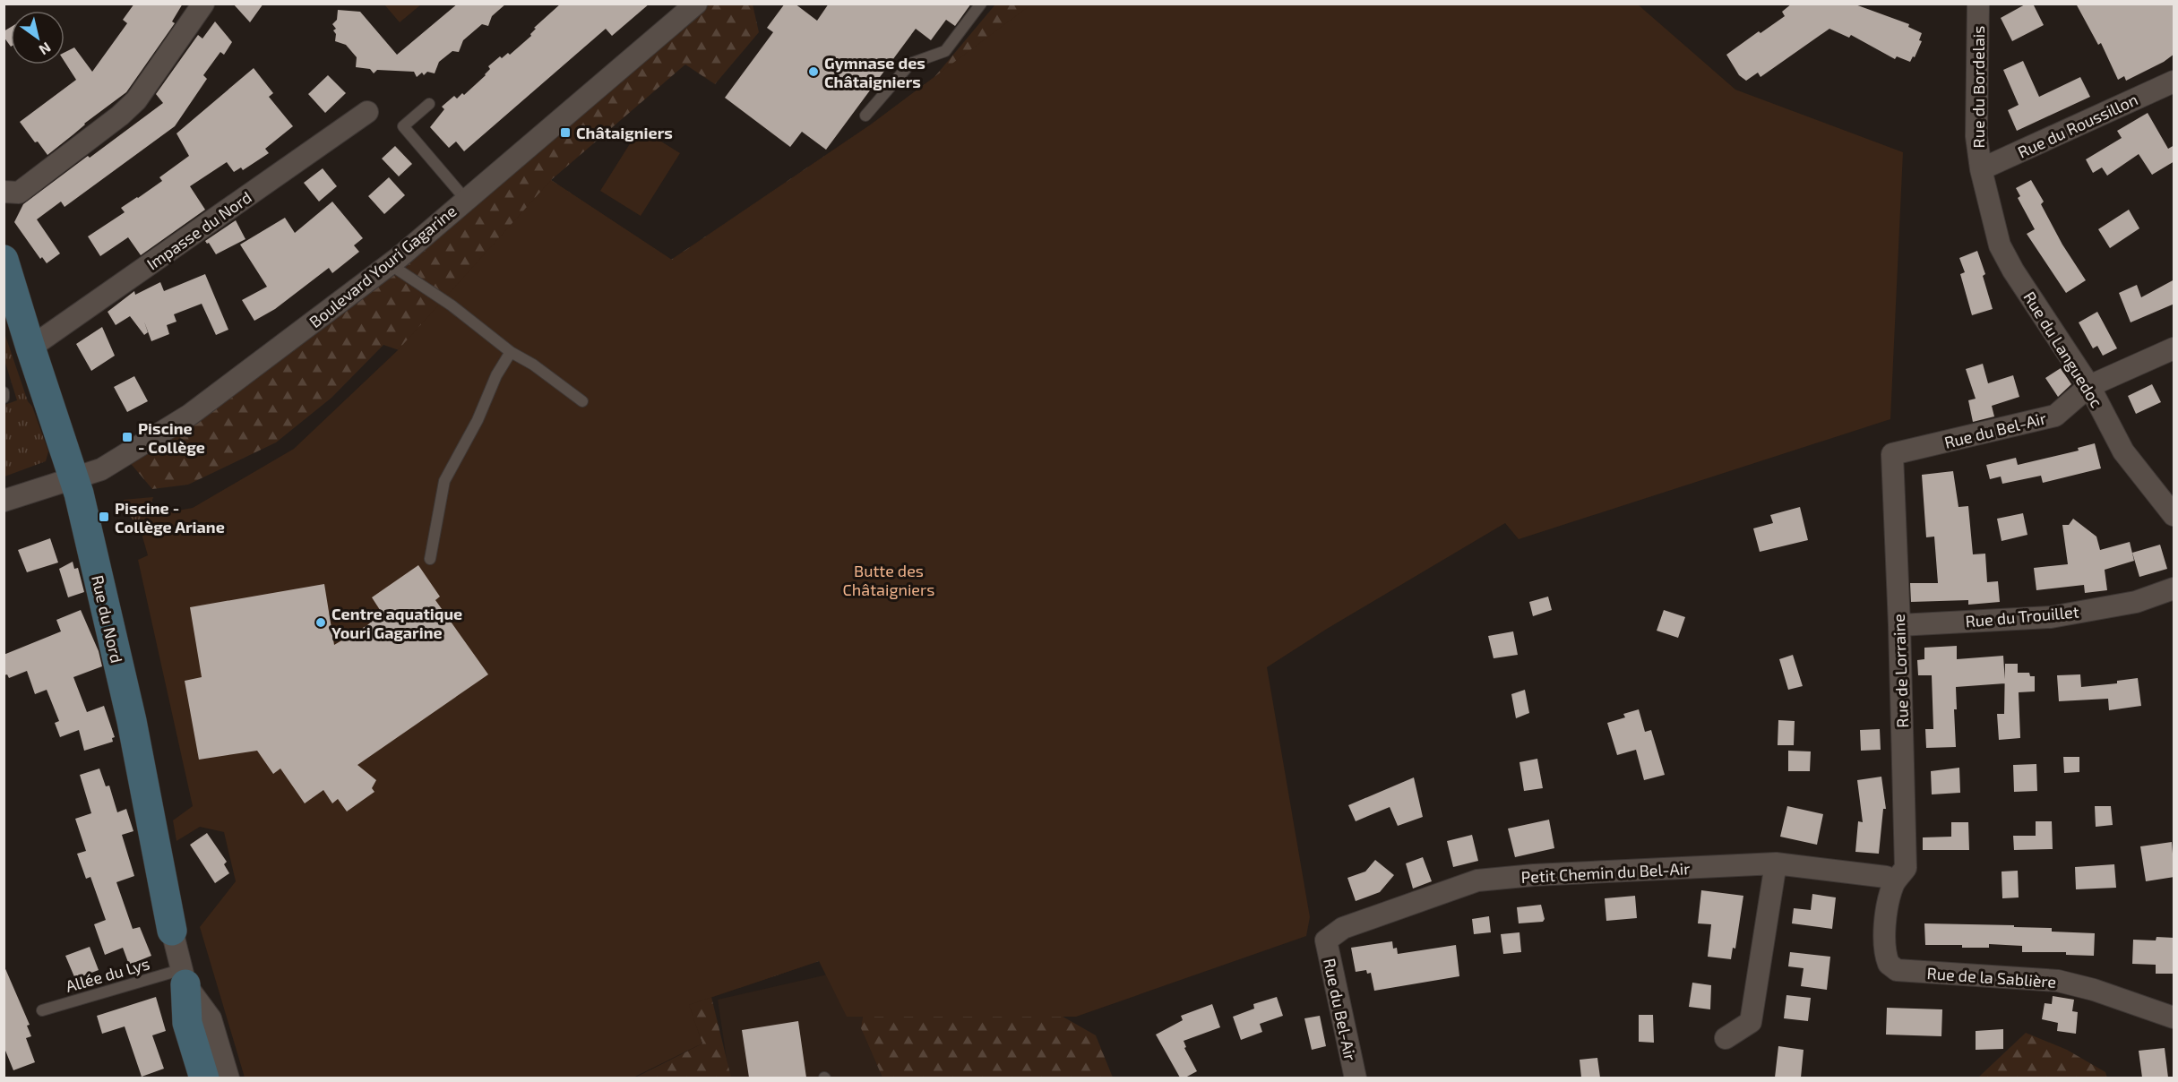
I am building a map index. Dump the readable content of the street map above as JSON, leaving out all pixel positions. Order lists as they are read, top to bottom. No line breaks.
{"streets":{"street":["Rue du Bordelais","Rue du Roussillon","Impasse du Nord","Boulevard Youri Gagarine","Rue du Languedoc","Rue du Bel-Air","Rue du Trouillet","Rue du Nord","Rue de Lorraine","Petit Chemin du Bel-Air","Rue de la Sablière"],"lane":["Allée du Lys"]},"crossings":[["Rue du Bordelais","Rue du Roussillon"],["Rue du Bordelais","Rue du Languedoc"],["Rue du Roussillon","Rue du Languedoc"],["Impasse du Nord","Rue du Nord"],["Boulevard Youri Gagarine","Rue du Nord"],["Rue du Languedoc","Rue du Bel-Air"],["Rue du Bel-Air","Rue de Lorraine"],["Rue du Bel-Air","Petit Chemin du Bel-Air"],["Rue du Trouillet","Rue de Lorraine"],["Rue du Nord","Allée du Lys"],["Rue de Lorraine","Petit Chemin du Bel-Air"],["Rue de Lorraine","Rue de la Sablière"],["Petit Chemin du Bel-Air","Rue de la Sablière"]],"parks":["Butte des Châtaigniers"],"places":{"other":["Gymnase des Châtaigniers","Centre aquatique Youri Gagarine"],"transit":["Châtaigniers","Piscine - Collège","Piscine - Collège Ariane"]},"north":"bottom right"}
